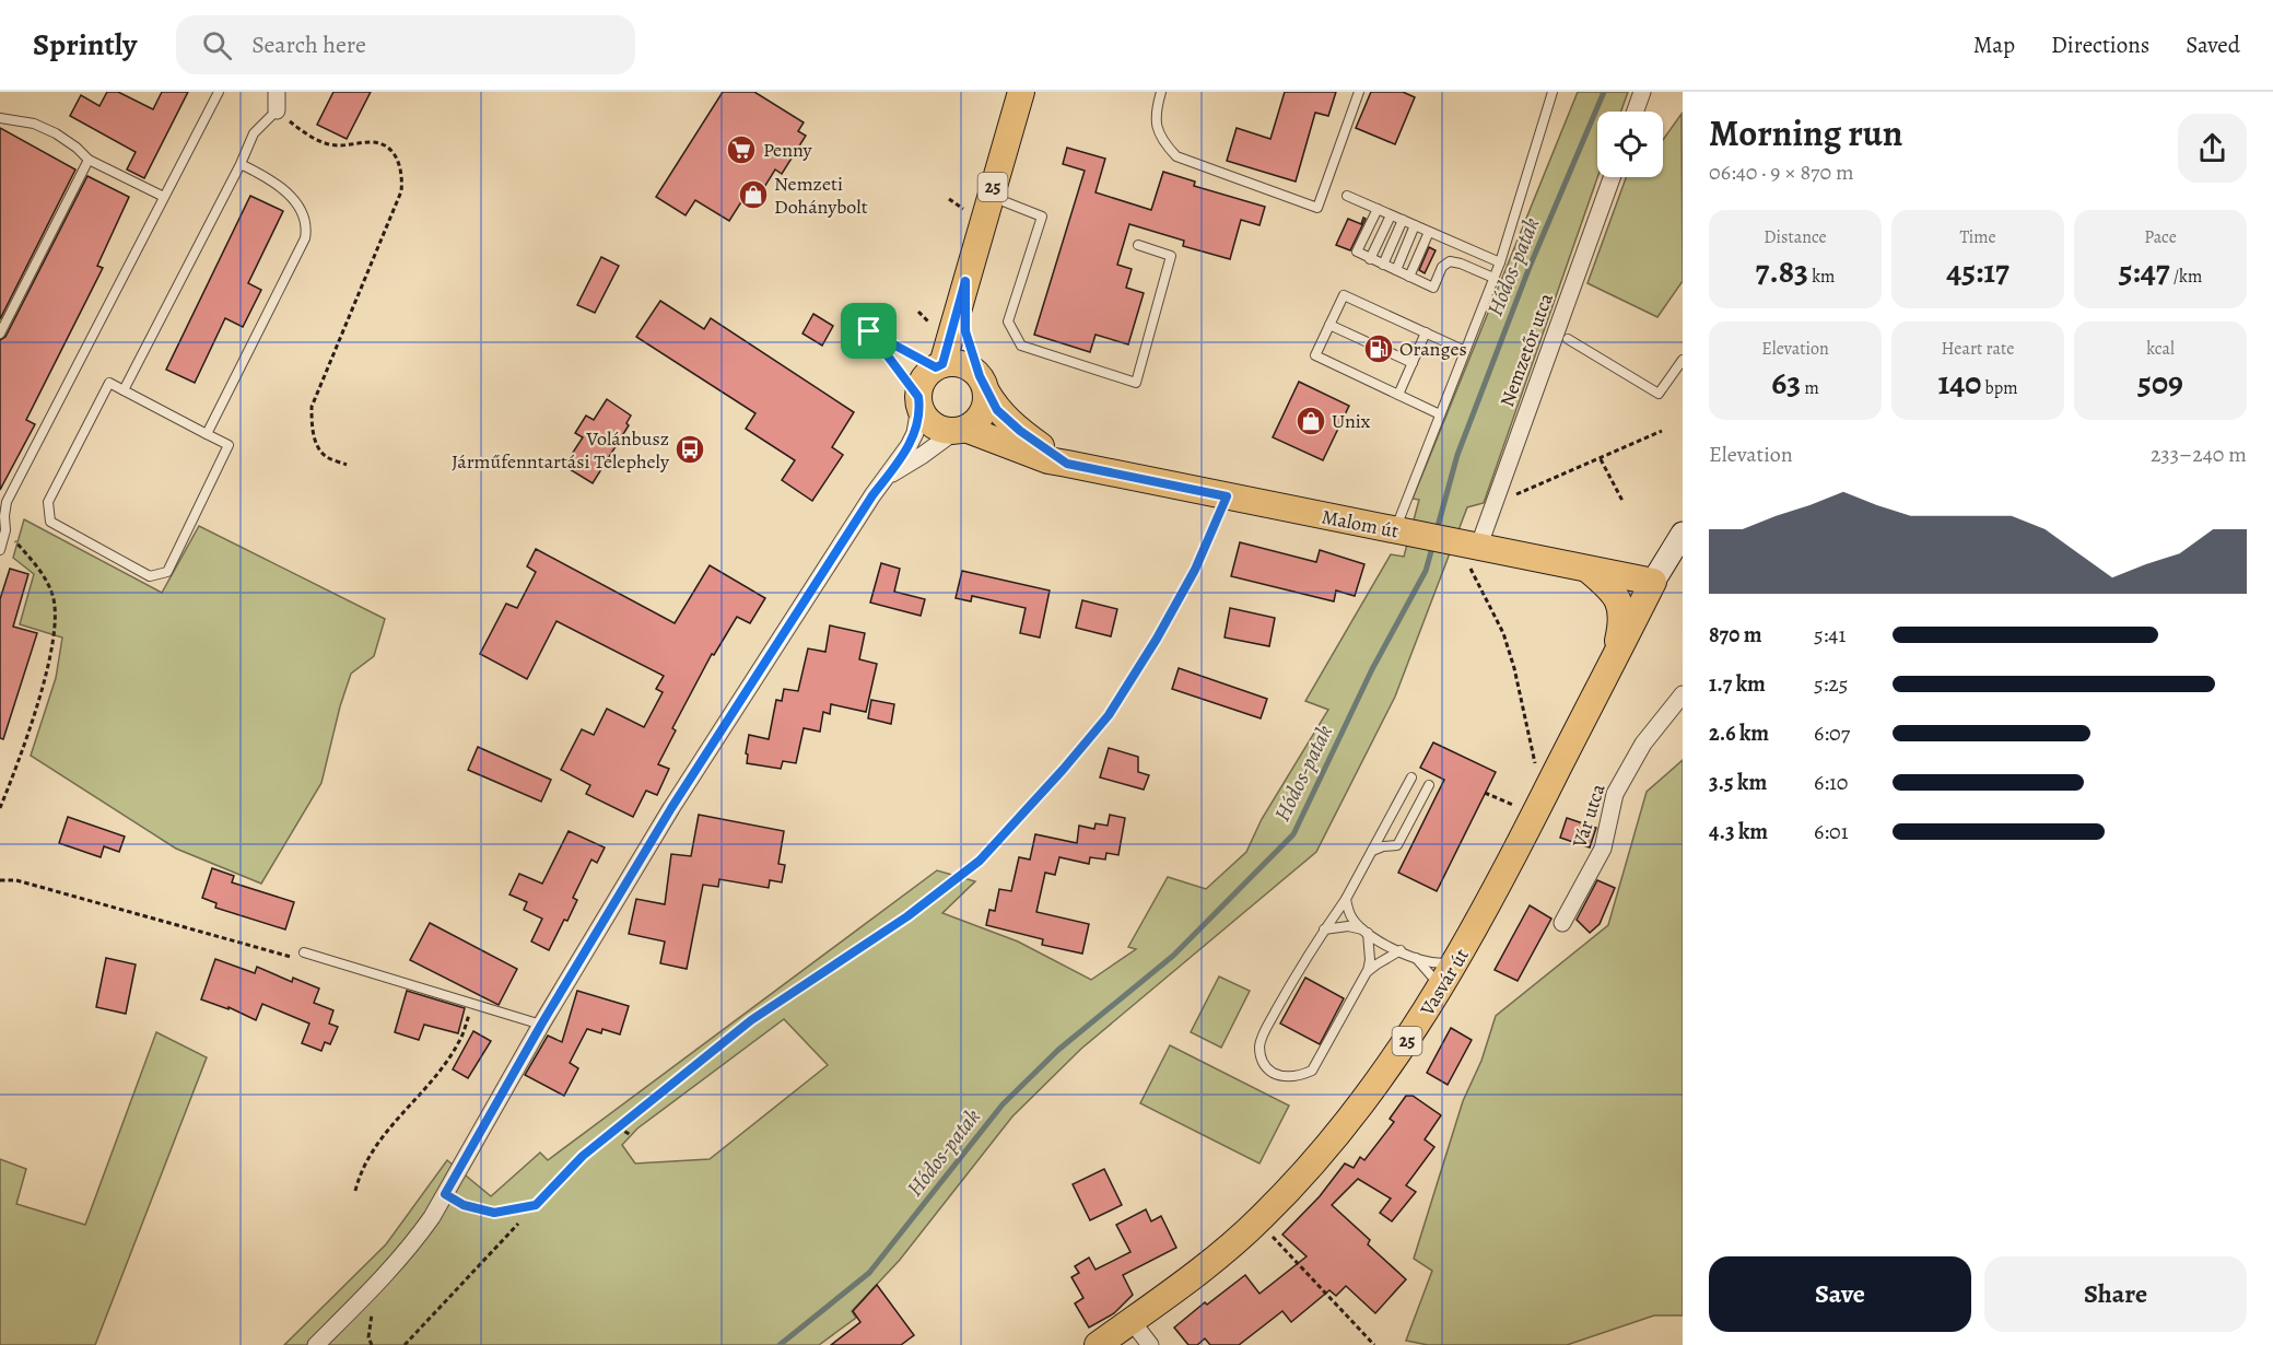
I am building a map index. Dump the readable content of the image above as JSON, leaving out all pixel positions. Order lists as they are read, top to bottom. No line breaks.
{"streets":{"main road":["25","Malom út","Vasvár út"],"street":["Nemzetőr utca","Vár utca"]},"crossings":[["25","Malom út"],["25","Vasvár út"],["Nemzetőr utca","Malom út"],["Malom út","Vasvár út"]],"water":["Hódos-patak"],"places":{"supermarket":["Penny"],"shop":["Nemzeti Dohánybolt","Unix"],"fuel station":["Oranges"],"bus stop":["Volánbusz Járműfenntartási Telephely"]},"page":{"header":"Sprintly","search":"Search here","nav":["Map","Directions","Saved"],"heading":["Morning run","06:40 · 9 × 870 m"],"stats":[["Distance","7.83 km"],["Time","45:17"],["Pace","5:47 /km"],["Elevation","63 m"],["Heart rate","140 bpm"],["kcal","509"]],"chart":["Elevation","233–240 m"],"list":[{"name":"870 m","note":"5:41"},{"name":"1.7 km","note":"5:25"},{"name":"2.6 km","note":"6:07"},{"name":"3.5 km","note":"6:10"},{"name":"4.3 km","note":"6:01"}],"buttons":["Save","Share"]}}
